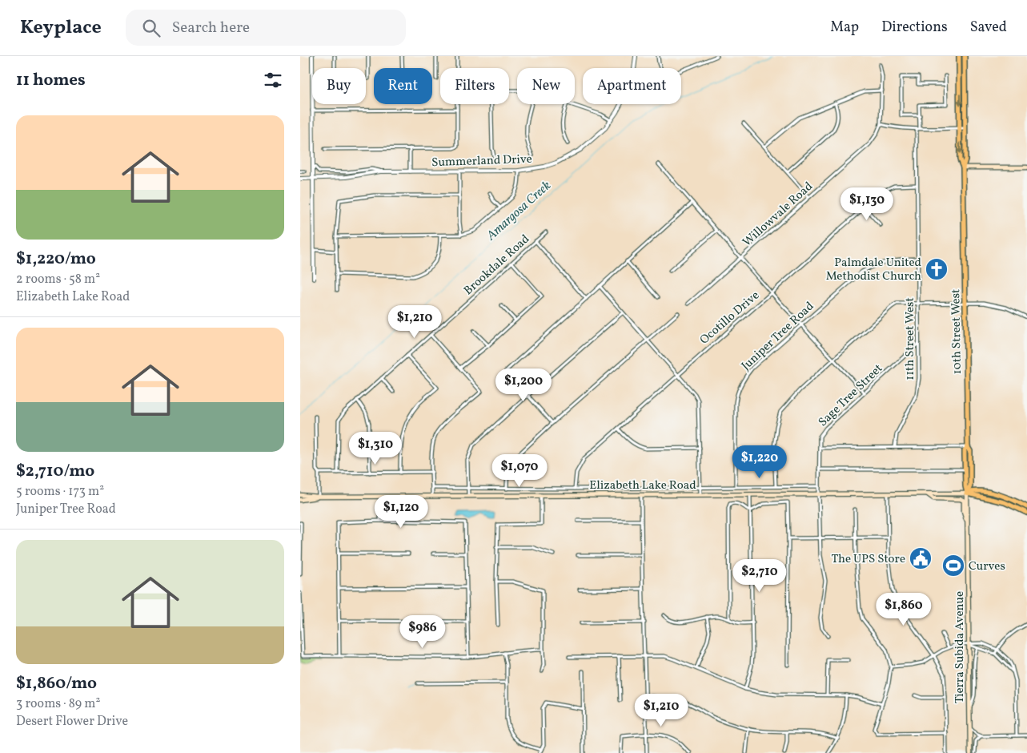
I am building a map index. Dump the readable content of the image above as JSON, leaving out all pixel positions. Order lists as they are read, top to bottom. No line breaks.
{"streets":{"main road":["10th Street West","Elizabeth Lake Road","Tierra Subida Avenue"],"street":["Summerland Drive","Willowvale Road","Brookdale Road","Ocotillo Drive","Juniper Tree Road","11th Street West","Sage Tree Street"]},"crossings":[["Ocotillo Drive","11th Street West"],["10th Street West","Elizabeth Lake Road"],["10th Street West","Tierra Subida Avenue"],["Juniper Tree Road","11th Street West"],["11th Street West","Sage Tree Street"],["Sage Tree Street","Elizabeth Lake Road"],["Elizabeth Lake Road","Tierra Subida Avenue"]],"water":["Amargosa Creek"],"places":{"church":["Palmdale United Methodist Church"],"public building":["The UPS Store"],"sports":["Curves"]},"page":{"header":"Keyplace","search":"Search here","nav":["Map","Directions","Saved"],"heading":"11 homes","chip":["Buy","Rent","Filters","New","Apartment"],"list":[{"name":"$1,220/mo","note":"2 rooms · 58 m² · Elizabeth Lake Road"},{"name":"$2,710/mo","note":"5 rooms · 173 m² · Juniper Tree Road"},{"name":"$1,860/mo","note":"3 rooms · 89 m² · Desert Flower Drive"}],"price":["$1,130","$1,210","$1,200","$1,310","$1,220","$1,070","$1,120","$2,710","$1,860","$986","$1,210"]}}
